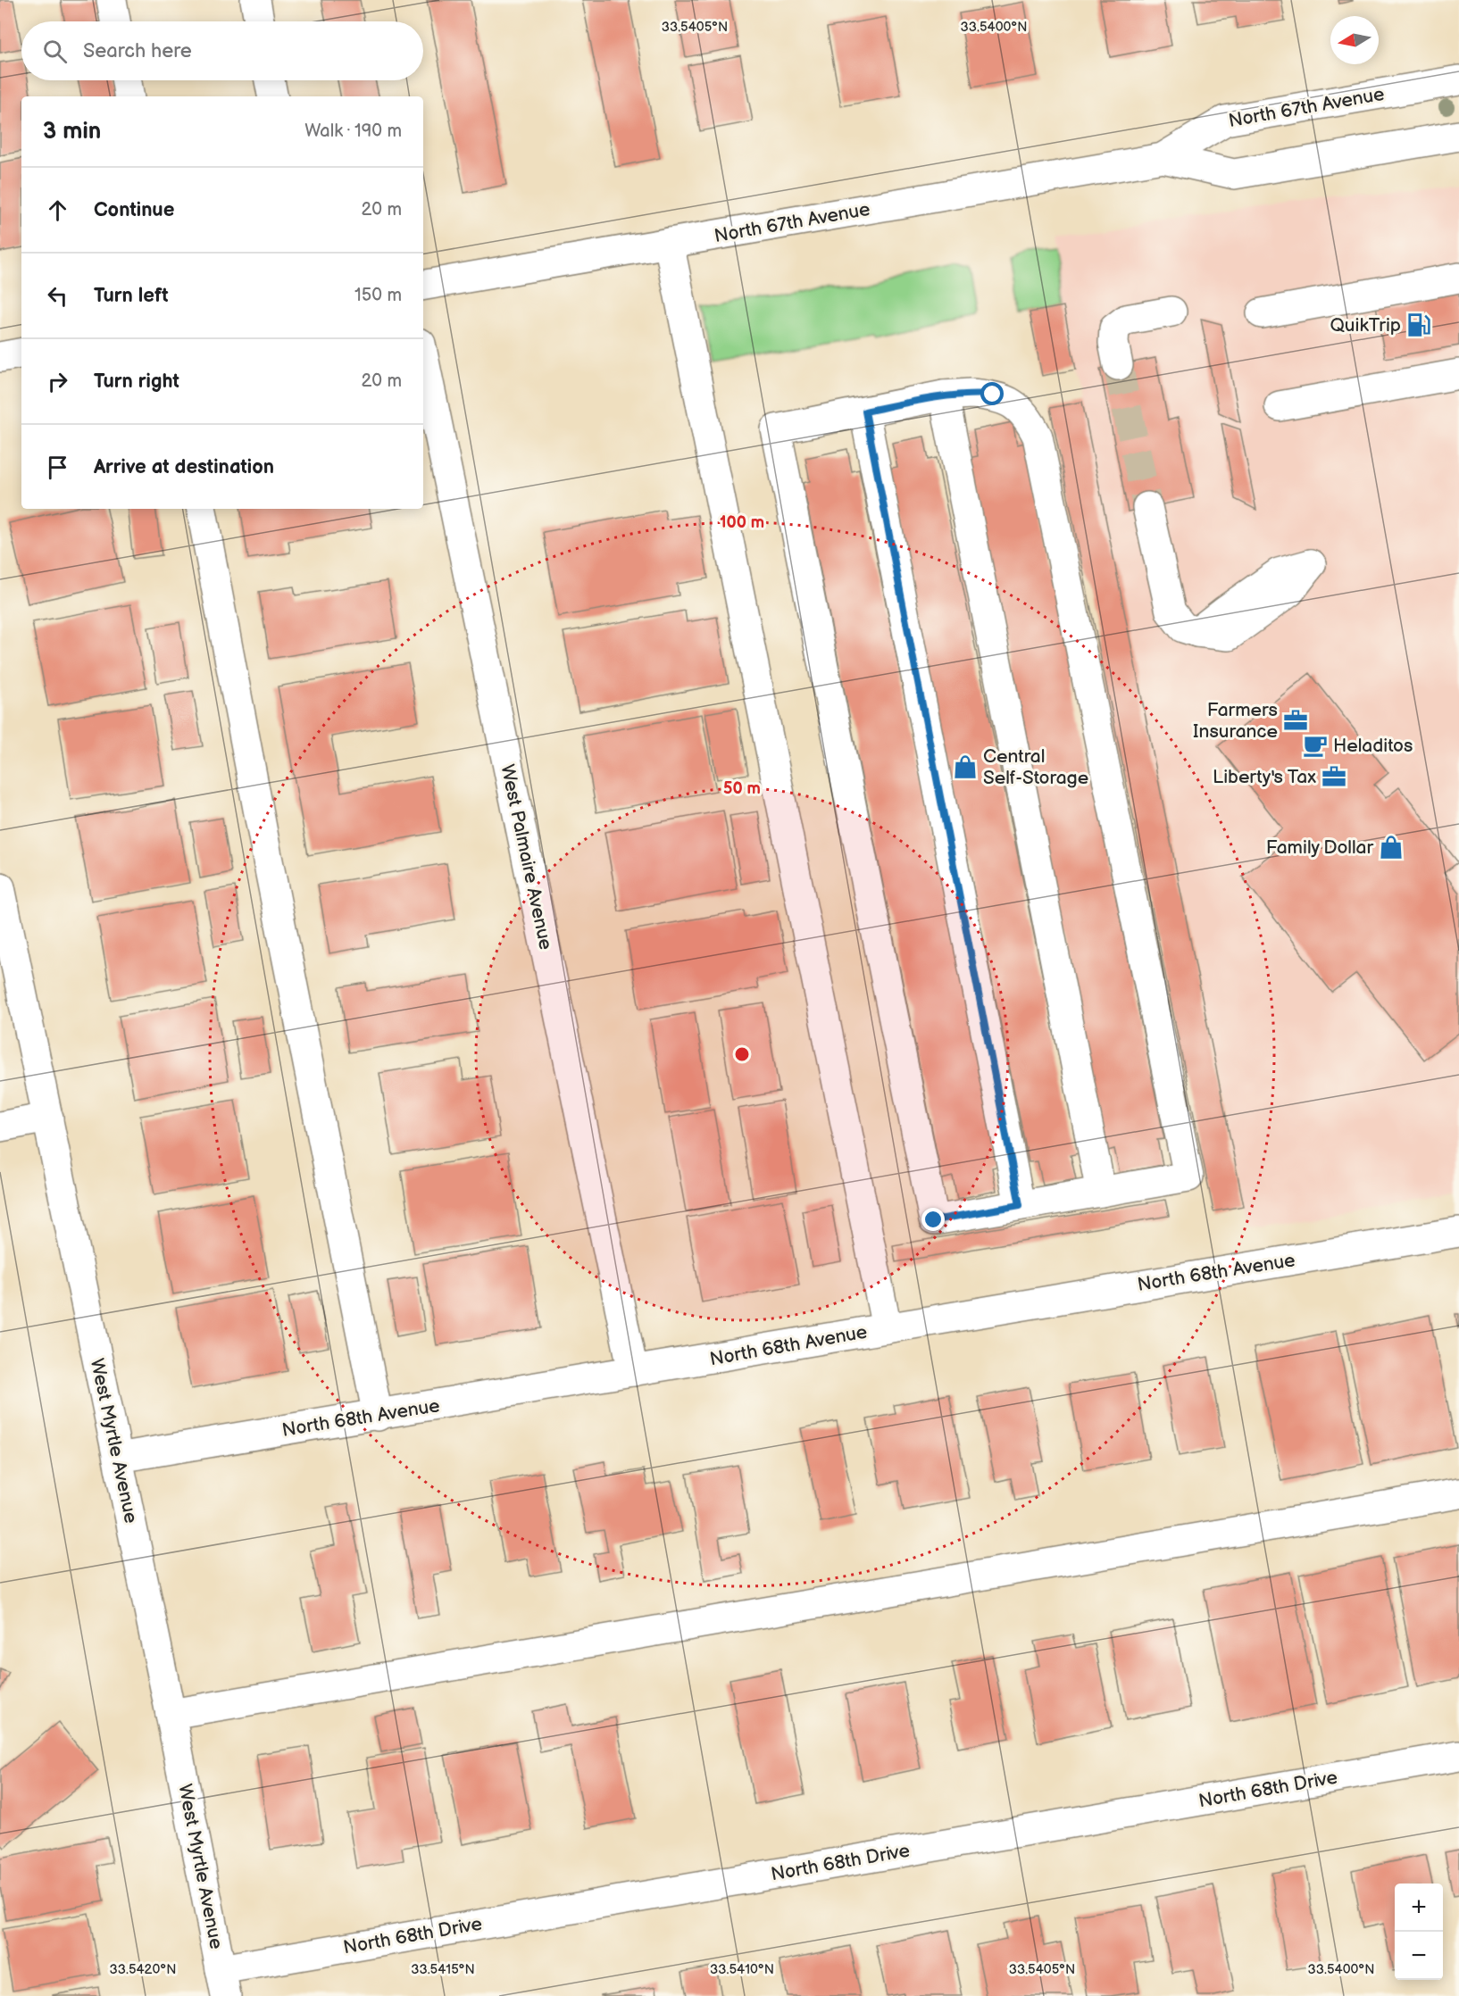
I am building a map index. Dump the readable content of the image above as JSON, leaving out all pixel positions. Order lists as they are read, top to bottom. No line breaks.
{"streets":{"street":["North 67th Avenue","West Palmaire Avenue","North 68th Avenue","West Myrtle Avenue","North 68th Drive"]},"crossings":[["West Palmaire Avenue","North 68th Avenue"],["North 68th Avenue","West Myrtle Avenue"],["West Myrtle Avenue","North 68th Drive"]],"places":{"fuel station":["QuikTrip"],"office":["Farmers Insurance","Liberty's Tax"],"cafe":["Heladitos"],"shop":["Central Self-Storage","Family Dollar"]},"north":"left","page":{"search":"Search here","heading":["3 min","Walk · 190 m"],"list":[["Continue","20 m"],["Turn left","150 m"],["Turn right","20 m"],"Arrive at destination"],"map_buttons":["+","−"]},"coordinates":["33.5405°N","33.5400°N","33.5420°N","33.5415°N","33.5410°N"],"rings":["100 m","50 m"]}
